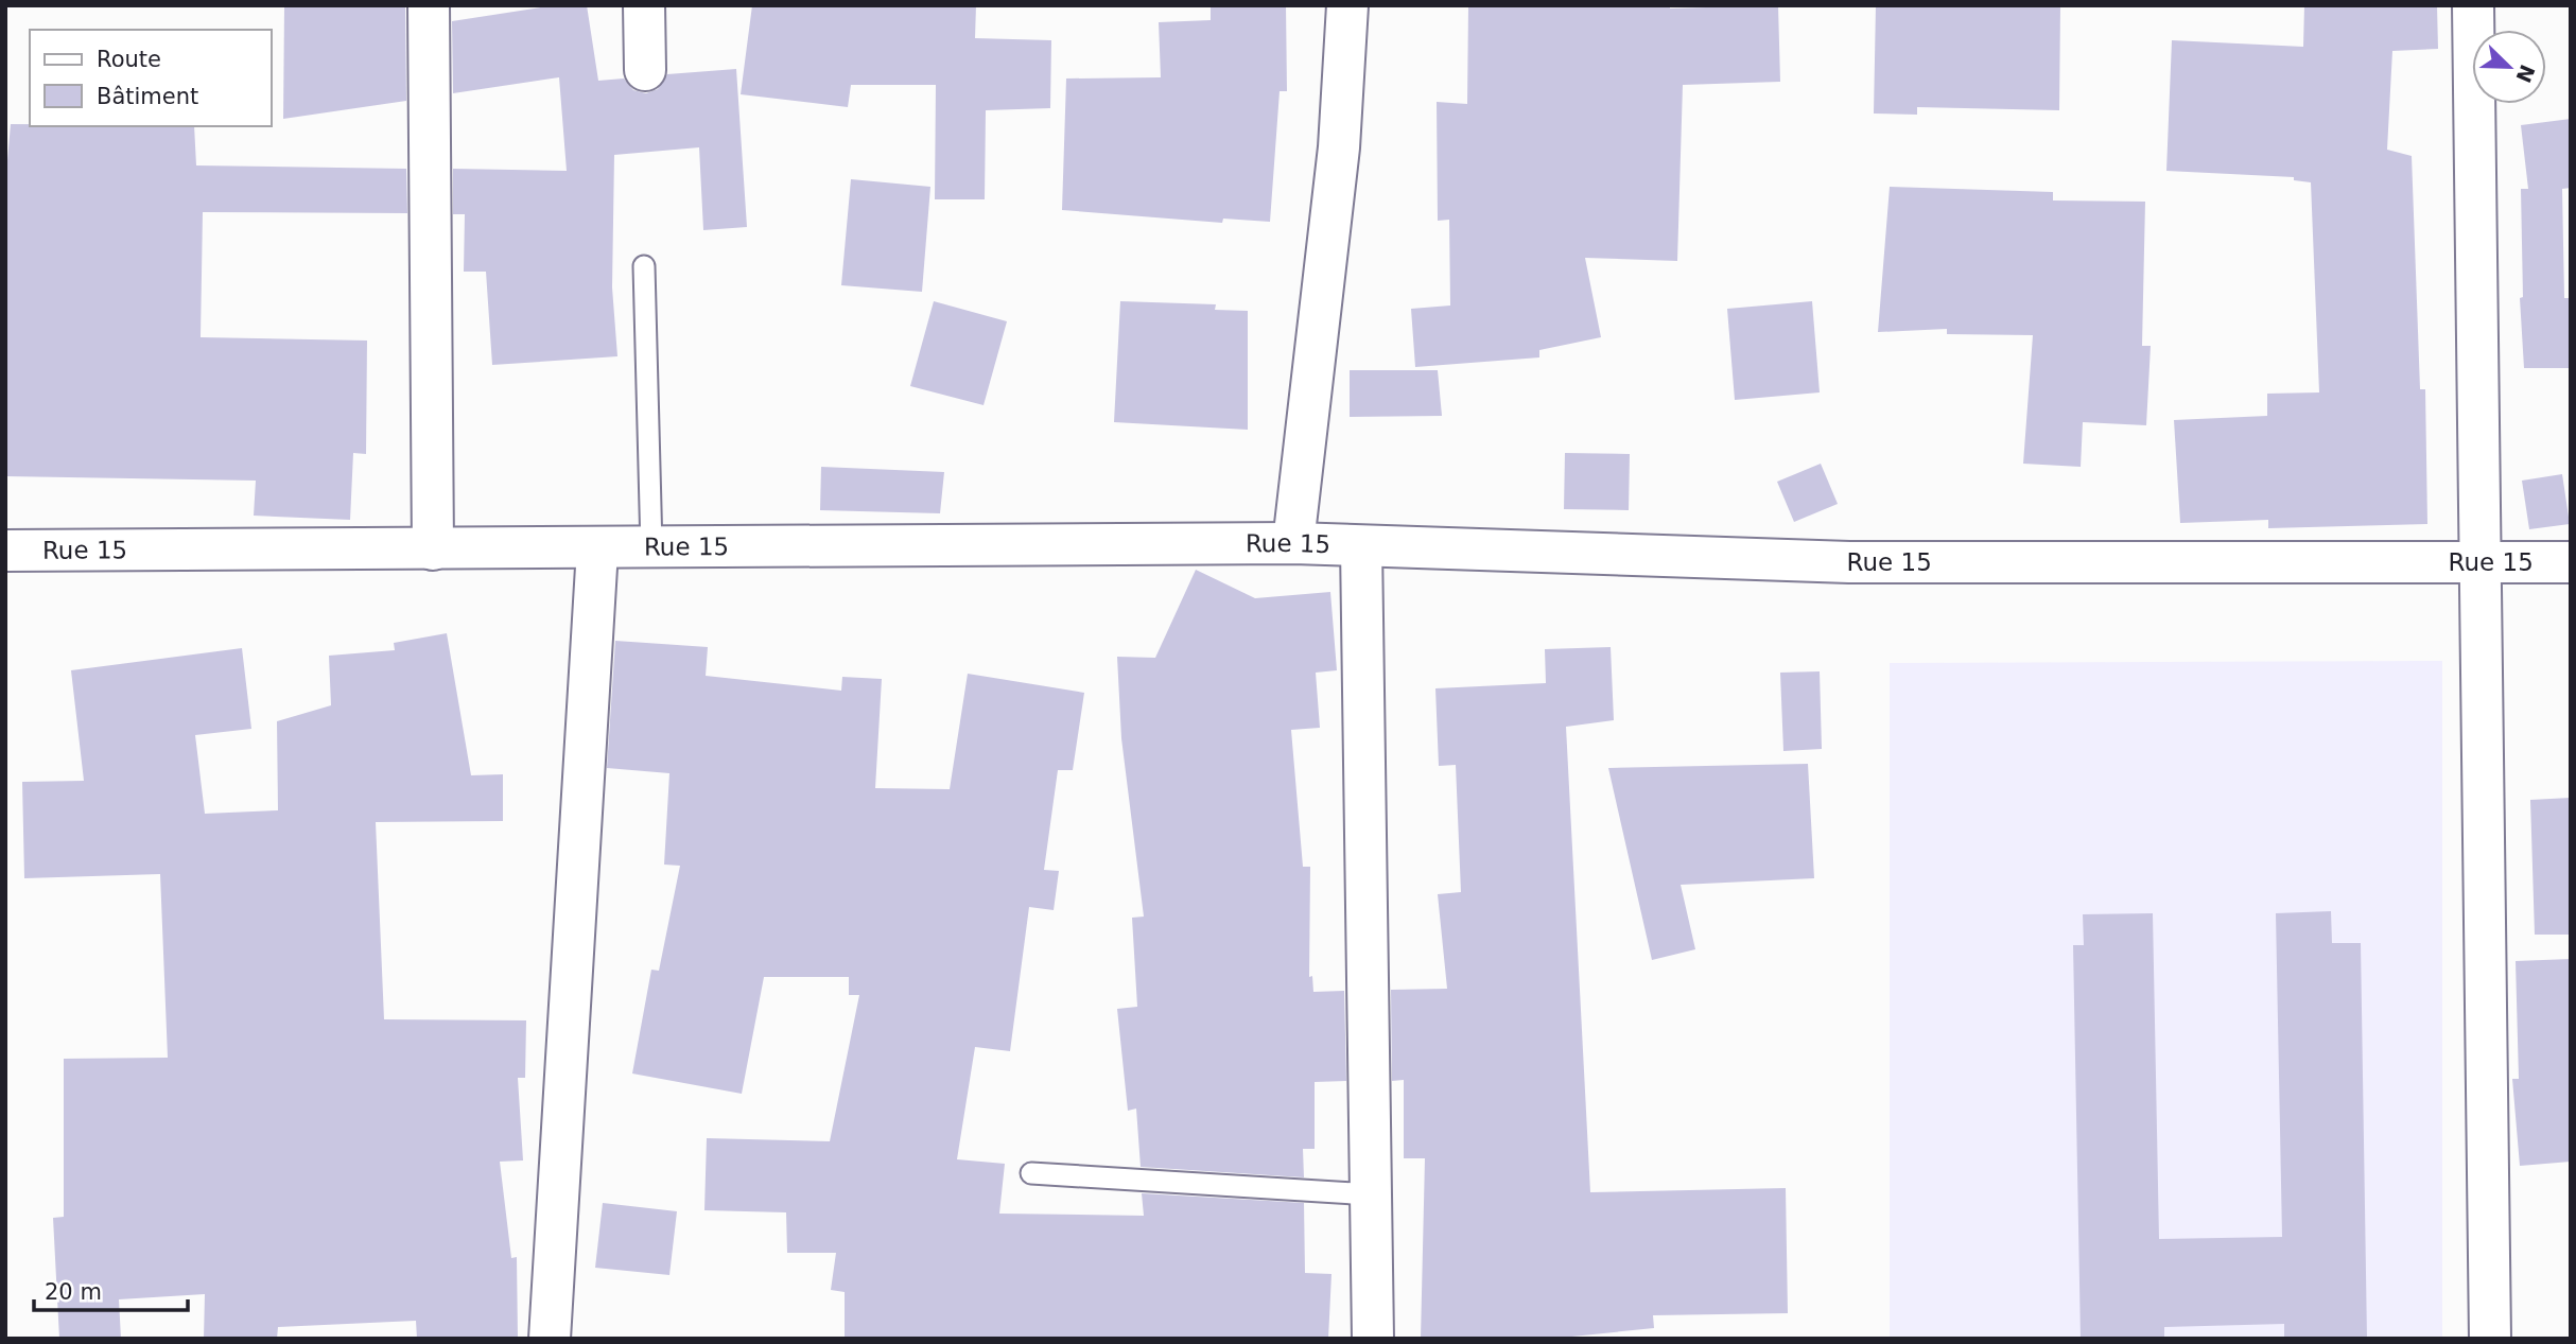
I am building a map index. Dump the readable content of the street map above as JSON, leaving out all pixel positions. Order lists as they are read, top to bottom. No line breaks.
{"streets":{"street":["Rue 15"]},"legend":["Route","Bâtiment"],"scale_bar":"20 m","north":"bottom right"}
